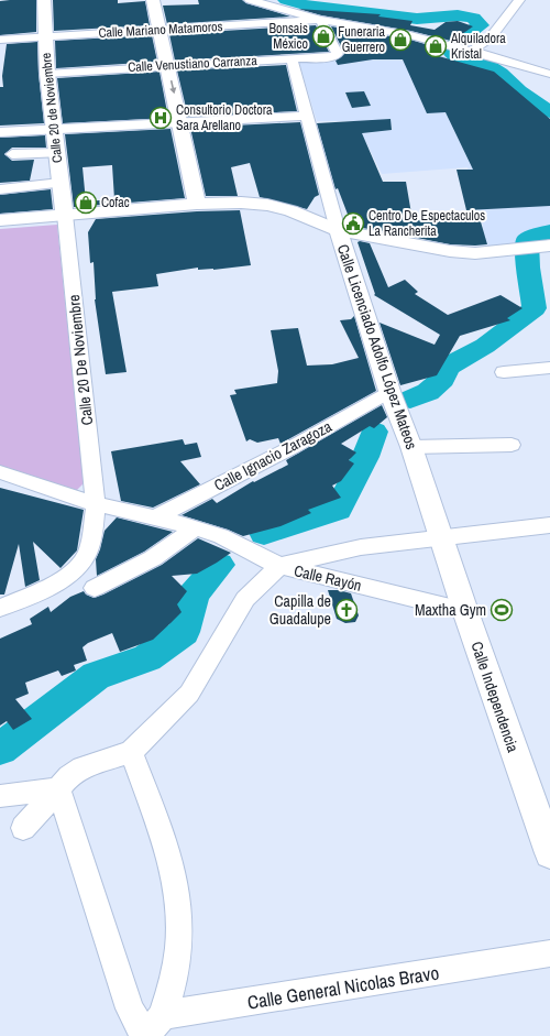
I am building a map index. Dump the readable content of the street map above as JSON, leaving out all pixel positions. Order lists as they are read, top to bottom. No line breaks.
{"streets":{"street":["Calle Mariano Matamoros","Calle Venustiano Carranza","Calle 20 de Noviembre","Calle Licenciado Adolfo López Mateos","Calle 20 De Noviembre","Calle Ignacio Zaragoza","Calle Rayón","Calle Independencia","Calle General Nicolas Bravo"]},"crossings":[["Calle Mariano Matamoros","Calle Venustiano Carranza"],["Calle Mariano Matamoros","Calle 20 de Noviembre"],["Calle Venustiano Carranza","Calle 20 de Noviembre"],["Calle 20 de Noviembre","Calle Licenciado Adolfo López Mateos"],["Calle 20 de Noviembre","Calle 20 De Noviembre"],["Calle Licenciado Adolfo López Mateos","Calle 20 De Noviembre"],["Calle Licenciado Adolfo López Mateos","Calle Ignacio Zaragoza"],["Calle Licenciado Adolfo López Mateos","Calle Independencia"],["Calle 20 De Noviembre","Calle Rayón"],["Calle Ignacio Zaragoza","Calle Rayón"],["Calle Rayón","Calle Independencia"]],"places":{"shop":["Bonsais México","Funeraria Guerrero","Alquiladora Kristal","Cofac"],"hospital":["Consultorio Doctora Sara Arellano"],"public building":["Centro De Espectaculos La Rancherita"],"church":["Capilla de Guadalupe"],"sports":["Maxtha Gym"]}}
